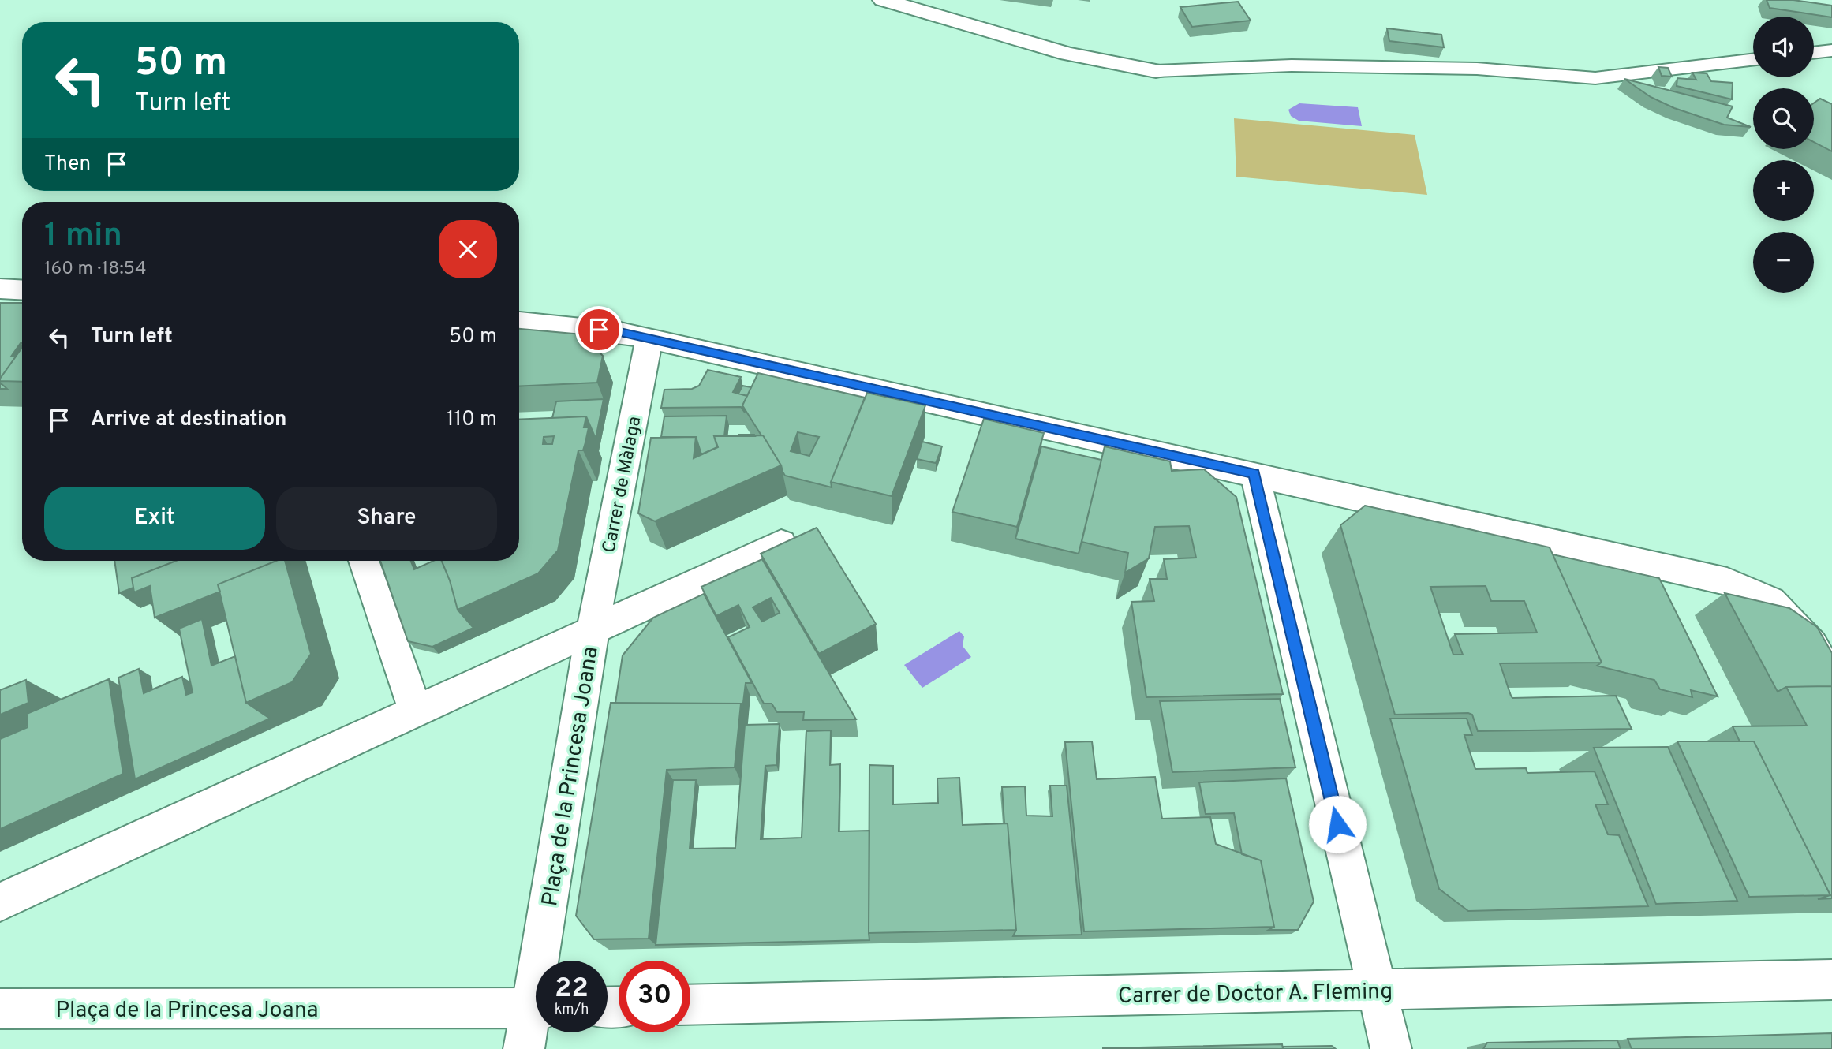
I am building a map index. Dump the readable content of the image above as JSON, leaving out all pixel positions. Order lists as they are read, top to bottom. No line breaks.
{"streets":{"street":["Carrer de Màlaga","Plaça de la Princesa Joana","Carrer de Doctor A. Fleming"]},"crossings":[["Carrer de Màlaga","Plaça de la Princesa Joana"]],"page":{"map_buttons":["+","−"],"turn":["50 m","Turn left"],"then":"Then","heading":["1 min","160 m · 18:54"],"list":[{"name":"Turn left","value":"50 m"},{"name":"Arrive at destination","value":"110 m"}],"buttons":["Exit","Share"],"speed":"22 km/h","limit":"30"}}
